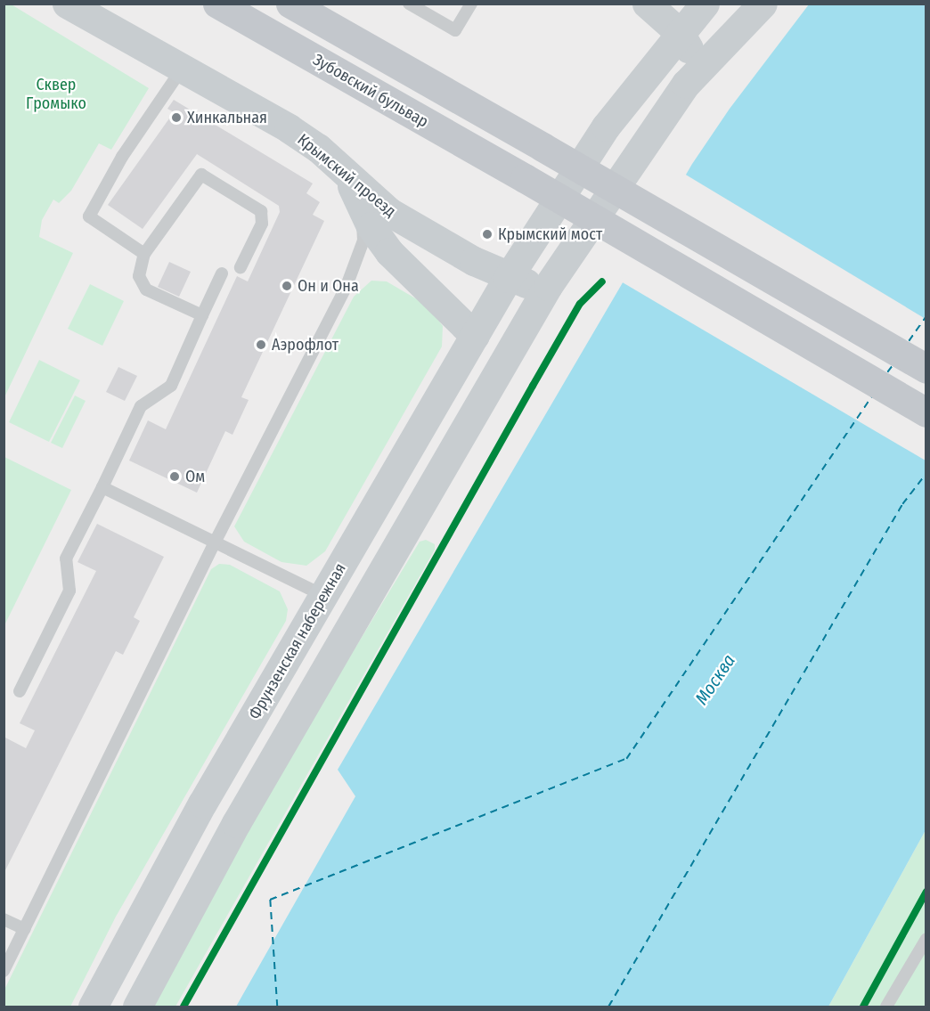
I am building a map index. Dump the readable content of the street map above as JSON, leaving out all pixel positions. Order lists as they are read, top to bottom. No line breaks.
{"streets":{"main road":["Зубовский бульвар","Крымский проезд","Фрунзенская набережная"]},"crossings":[["Крымский проезд","Фрунзенская набережная"]],"water":["Москва"],"parks":["Сквер Громыко"],"places":["Хинкальная","Крымский мост","Он и Она","Аэрофлот","Ом"]}
